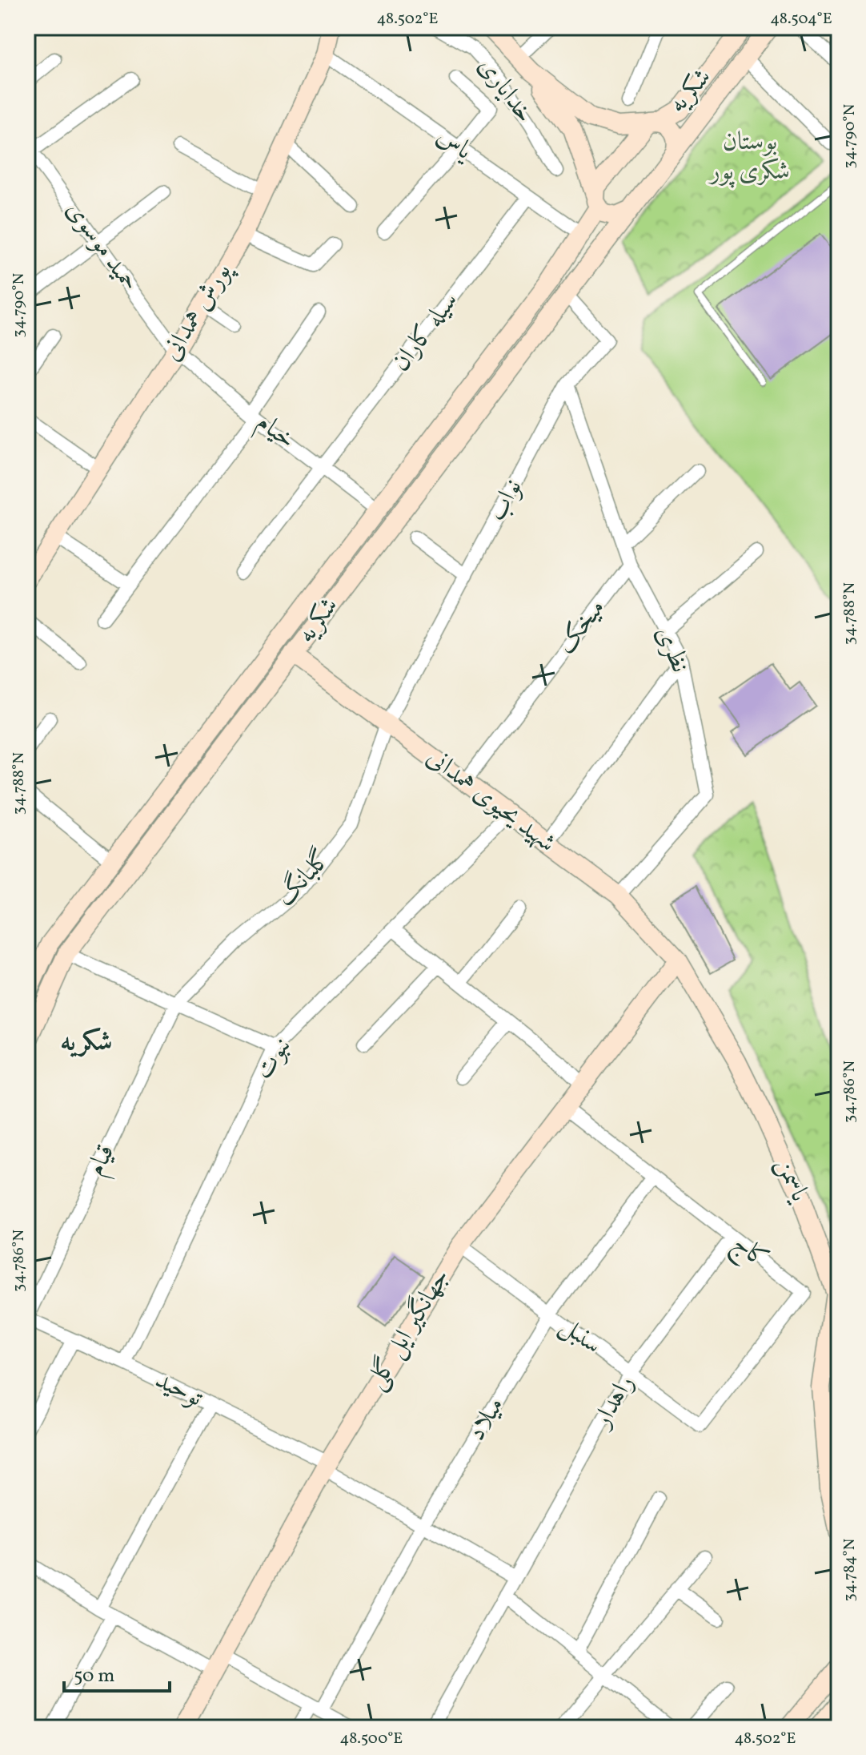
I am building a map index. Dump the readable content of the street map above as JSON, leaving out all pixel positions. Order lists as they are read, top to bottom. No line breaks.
{"streets":{"main road":["خدایاری","شکریه","پورش همدانی","شهید یحیوی همدانی","یاسمن","جهانگیر ایل گلی"],"street":["یاس","حمید موسوی","سیله کاران","خیام","نواب","میخک","نظری","گلبانگ","نبوت","قیام","کاج","سنبل","توحید","راهدار","میلاد"]},"crossings":[["خدایاری","شکریه"],["شکریه","یاس"],["شکریه","خیام"],["شکریه","نواب"],["شکریه","شهید یحیوی همدانی"],["یاس","پورش همدانی"],["یاس","سیله کاران"],["حمید موسوی","پورش همدانی"],["حمید موسوی","خیام"],["پورش همدانی","خیام"],["سیله کاران","خیام"],["نواب","نظری"],["نواب","شهید یحیوی همدانی"],["نواب","گلبانگ"],["میخک","نظری"],["میخک","شهید یحیوی همدانی"],["نظری","شهید یحیوی همدانی"],["شهید یحیوی همدانی","گلبانگ"],["شهید یحیوی همدانی","نبوت"],["شهید یحیوی همدانی","یاسمن"],["شهید یحیوی همدانی","جهانگیر ایل گلی"],["گلبانگ","قیام"],["نبوت","توحید"],["قیام","توحید"],["یاسمن","جهانگیر ایل گلی"],["کاج","جهانگیر ایل گلی"],["کاج","سنبل"],["کاج","راهدار"],["کاج","میلاد"],["جهانگیر ایل گلی","سنبل"],["جهانگیر ایل گلی","توحید"],["سنبل","راهدار"],["سنبل","میلاد"],["توحید","راهدار"],["توحید","میلاد"]],"districts":["شکریه"],"parks":["بوستان شکری پور"],"scale_bar":"50 m","coordinates":["48.502°E","48.504°E","34.790°N","34.788°N","34.786°N","34.784°N","48.500°E"]}
